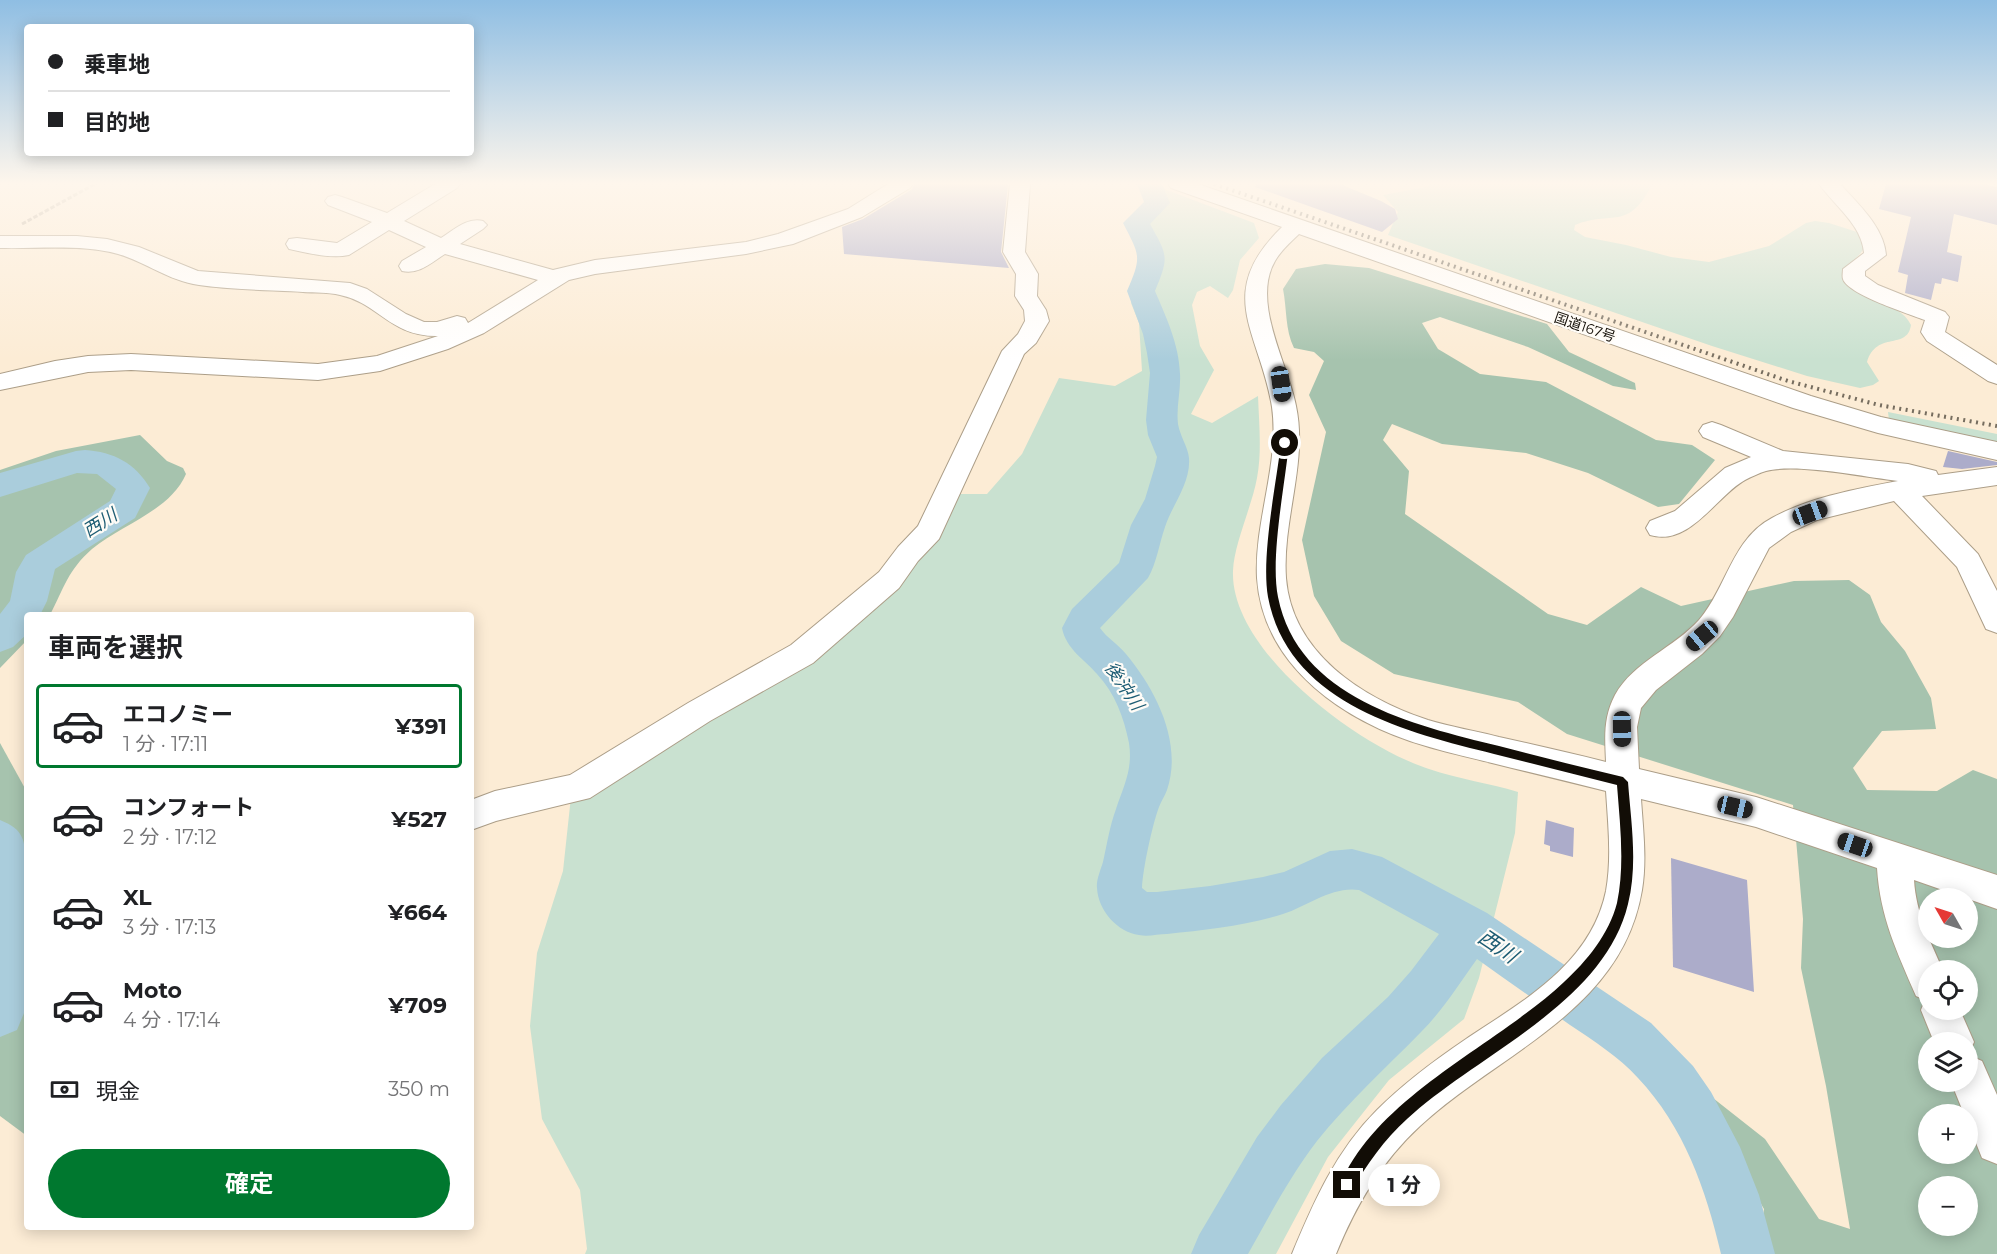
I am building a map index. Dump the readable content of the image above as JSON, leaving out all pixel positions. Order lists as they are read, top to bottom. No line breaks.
{"streets":{"street":["国道167号"]},"water":["西川","後沖川"],"north":"top left","page":{"banner":["乗車地","目的地"],"heading":"車両を選択","list":[{"name":"エコノミー","note":"1 分 · 17:11","value":"¥391"},{"name":"コンフォート","note":"2 分 · 17:12","value":"¥527"},{"name":"XL","note":"3 分 · 17:13","value":"¥664"},{"name":"Moto","note":"4 分 · 17:14","value":"¥709"}],"map_buttons":["+","−"],"pay":["現金","350 m"],"buttons":"確定","bubble":"1 分"}}
